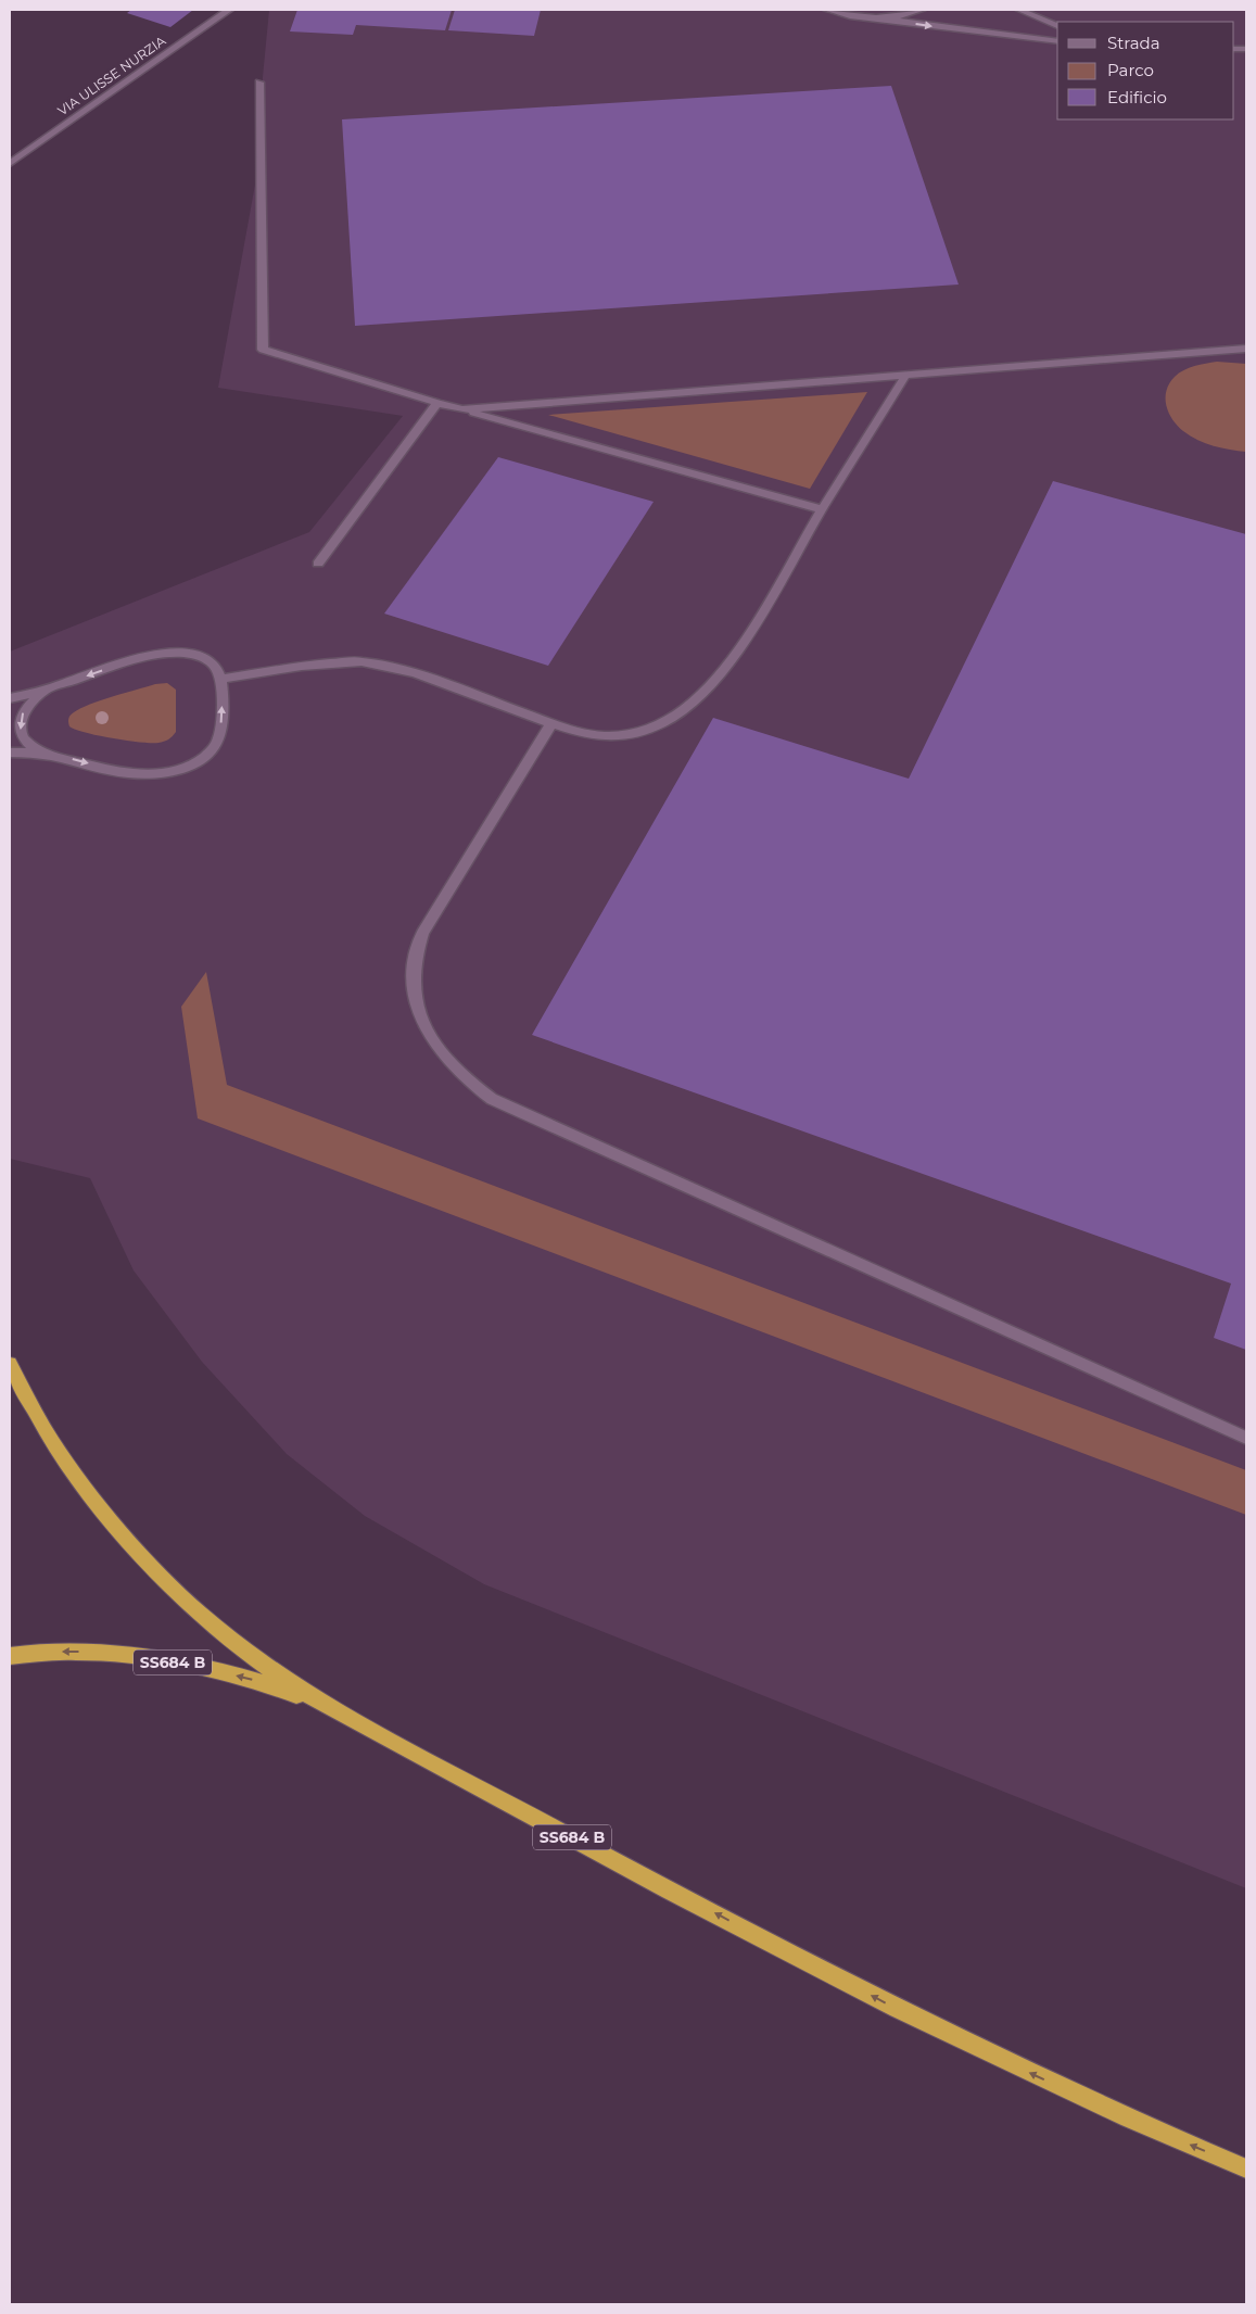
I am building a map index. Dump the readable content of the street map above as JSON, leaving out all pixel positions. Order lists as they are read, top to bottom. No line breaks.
{"streets":{"highway":["SS684 B"],"street":["VIA ULISSE NURZIA"]},"legend":["Strada","Parco","Edificio"]}
